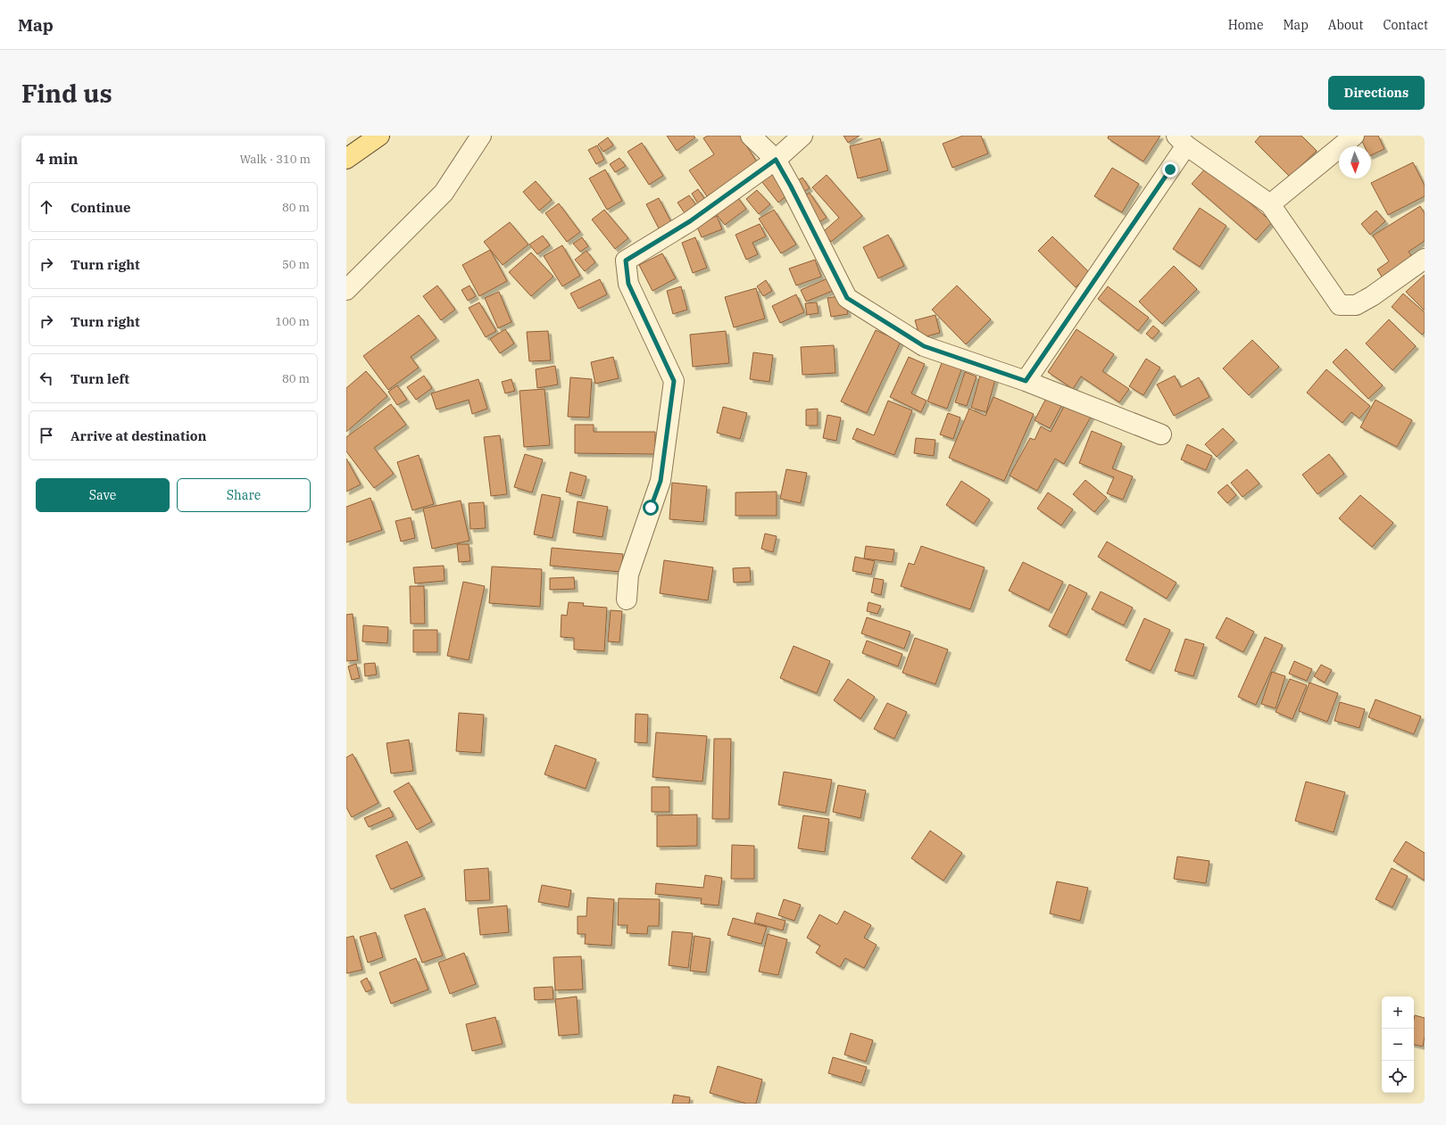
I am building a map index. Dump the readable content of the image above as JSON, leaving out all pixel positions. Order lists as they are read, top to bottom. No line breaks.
{"north":"bottom","page":{"header":"Map","nav":["Home","Map","About","Contact"],"buttons":["Directions",["Save","Share"]],"title":"Find us","heading":["4 min","Walk · 310 m"],"list":[["Continue","80 m"],["Turn right","50 m"],["Turn right","100 m"],["Turn left","80 m"],"Arrive at destination"],"map_buttons":["+","−"]}}
